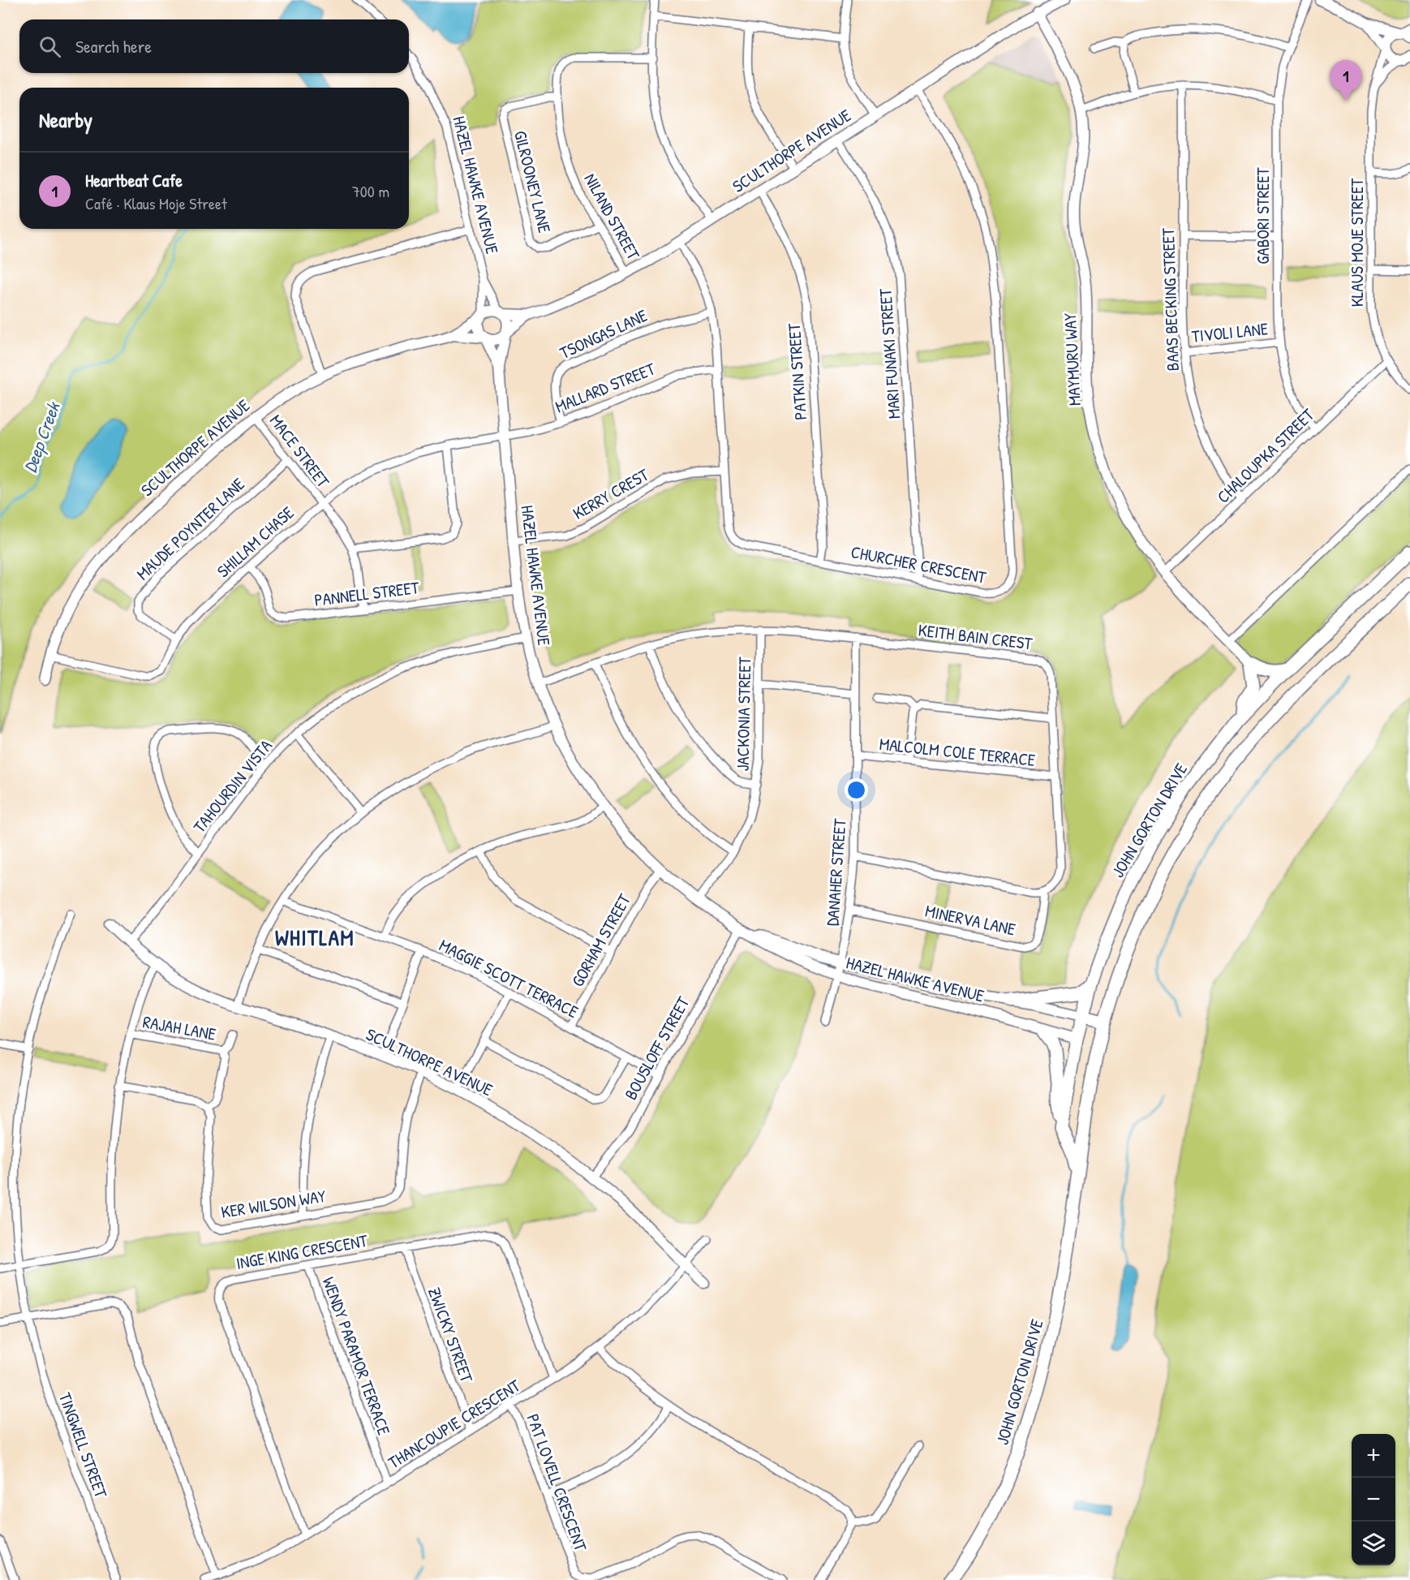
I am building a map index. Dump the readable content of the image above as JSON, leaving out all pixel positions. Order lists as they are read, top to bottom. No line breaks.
{"streets":{"main road":["JOHN GORTON DRIVE"],"street":["SCULTHORPE AVENUE","GILROONEY LANE","HAZEL HAWKE AVENUE","GABORI STREET","NILAND STREET","KLAUS MOJE STREET","BAAS BECKING STREET","TIVOLI LANE","TSONGAS LANE","MARI FUNAKI STREET","MAYMURU WAY","PATKIN STREET","MALLARD STREET","MACE STREET","CHALOUPKA STREET","KERRY CREST","MAUDE POYNTER LANE","SHILLAM CHASE","CHURCHER CRESCENT","PANNELL STREET","KEITH BAIN CREST","JACKONIA STREET","MALCOLM COLE TERRACE","TAHOURDIN VISTA","DANAHER STREET","MINERVA LANE","GORHAM STREET","MAGGIE SCOTT TERRACE","RAJAH LANE","BOUSLOFF STREET","KER WILSON WAY","INGE KING CRESCENT","ZWICKY STREET","WENDY PARAMOR TERRACE","THANCOUPIE CRESCENT","TINGWELL STREET","PAT LOVELL CRESCENT"]},"crossings":[["SCULTHORPE AVENUE","HAZEL HAWKE AVENUE"],["SCULTHORPE AVENUE","NILAND STREET"],["SCULTHORPE AVENUE","MARI FUNAKI STREET"],["SCULTHORPE AVENUE","MAYMURU WAY"],["SCULTHORPE AVENUE","PATKIN STREET"],["SCULTHORPE AVENUE","MACE STREET"],["SCULTHORPE AVENUE","SHILLAM CHASE"],["SCULTHORPE AVENUE","CHURCHER CRESCENT"],["SCULTHORPE AVENUE","TAHOURDIN VISTA"],["SCULTHORPE AVENUE","BOUSLOFF STREET"],["SCULTHORPE AVENUE","KER WILSON WAY"],["SCULTHORPE AVENUE","THANCOUPIE CRESCENT"],["GILROONEY LANE","NILAND STREET"],["HAZEL HAWKE AVENUE","MALLARD STREET"],["HAZEL HAWKE AVENUE","KERRY CREST"],["HAZEL HAWKE AVENUE","SHILLAM CHASE"],["HAZEL HAWKE AVENUE","PANNELL STREET"],["HAZEL HAWKE AVENUE","KEITH BAIN CREST"],["HAZEL HAWKE AVENUE","JACKONIA STREET"],["HAZEL HAWKE AVENUE","TAHOURDIN VISTA"],["HAZEL HAWKE AVENUE","JOHN GORTON DRIVE"],["HAZEL HAWKE AVENUE","DANAHER STREET"],["HAZEL HAWKE AVENUE","GORHAM STREET"],["HAZEL HAWKE AVENUE","BOUSLOFF STREET"],["GABORI STREET","TIVOLI LANE"],["GABORI STREET","CHALOUPKA STREET"],["KLAUS MOJE STREET","CHALOUPKA STREET"],["BAAS BECKING STREET","TIVOLI LANE"],["BAAS BECKING STREET","CHALOUPKA STREET"],["TSONGAS LANE","MALLARD STREET"],["TSONGAS LANE","CHURCHER CRESCENT"],["MARI FUNAKI STREET","CHURCHER CRESCENT"],["MAYMURU WAY","CHALOUPKA STREET"],["PATKIN STREET","CHURCHER CRESCENT"],["MALLARD STREET","SHILLAM CHASE"],["MALLARD STREET","CHURCHER CRESCENT"],["MACE STREET","MAUDE POYNTER LANE"],["MACE STREET","SHILLAM CHASE"],["MACE STREET","PANNELL STREET"],["KERRY CREST","CHURCHER CRESCENT"],["MAUDE POYNTER LANE","SHILLAM CHASE"],["SHILLAM CHASE","PANNELL STREET"],["KEITH BAIN CREST","JACKONIA STREET"],["KEITH BAIN CREST","MALCOLM COLE TERRACE"],["KEITH BAIN CREST","DANAHER STREET"],["KEITH BAIN CREST","MINERVA LANE"],["MALCOLM COLE TERRACE","DANAHER STREET"],["DANAHER STREET","MINERVA LANE"],["GORHAM STREET","MAGGIE SCOTT TERRACE"],["MAGGIE SCOTT TERRACE","BOUSLOFF STREET"],["RAJAH LANE","KER WILSON WAY"],["INGE KING CRESCENT","ZWICKY STREET"],["INGE KING CRESCENT","WENDY PARAMOR TERRACE"],["INGE KING CRESCENT","THANCOUPIE CRESCENT"],["ZWICKY STREET","THANCOUPIE CRESCENT"],["WENDY PARAMOR TERRACE","THANCOUPIE CRESCENT"],["THANCOUPIE CRESCENT","PAT LOVELL CRESCENT"]],"districts":["WHITLAM"],"water":["Deep Creek"],"page":{"search":"Search here","pins":"1","heading":"Nearby","list":[{"mark":"1","name":"Heartbeat Cafe","note":"Café · Klaus Moje Street","value":"700 m"}],"map_buttons":["+","−"]}}
